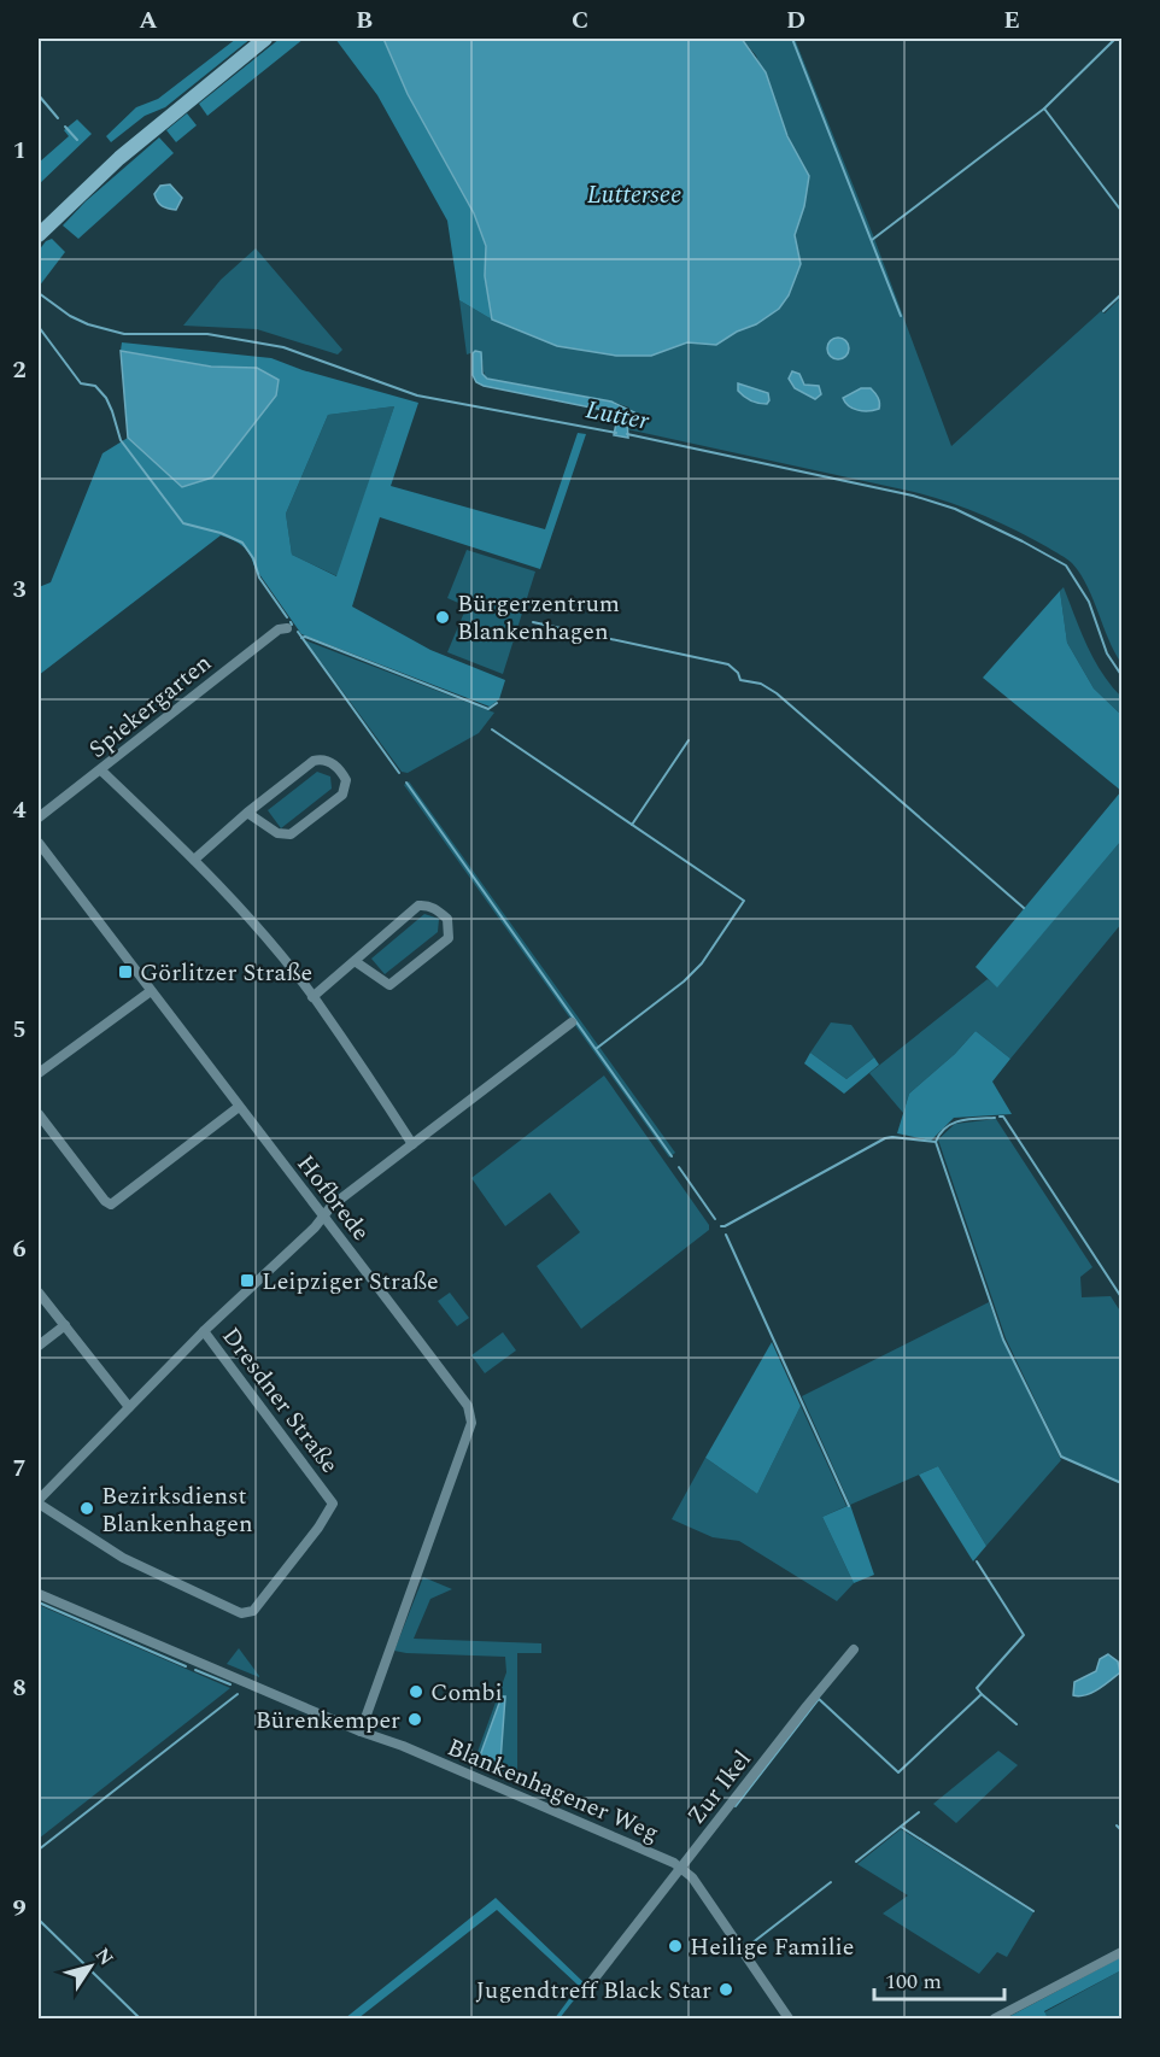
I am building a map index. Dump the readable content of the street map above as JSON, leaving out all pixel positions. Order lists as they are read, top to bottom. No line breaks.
{"streets":{"street":["Spiekergarten","Hofbrede","Dresdner Straße","Zur Ikel","Blankenhagener Weg"]},"crossings":[["Hofbrede","Blankenhagener Weg"],["Zur Ikel","Blankenhagener Weg"]],"water":["Luttersee","Lutter"],"places":{"other":["Bürgerzentrum Blankenhagen","Bezirksdienst Blankenhagen","Combi","Bürenkemper","Heilige Familie","Jugendtreff Black Star"],"transit":["Görlitzer Straße","Leipziger Straße"]},"scale_bar":"100 m","north":"top right","grid":{"columns":["A","B","C","D","E"],"rows":["1","2","3","4","5","6","7","8","9"]}}
